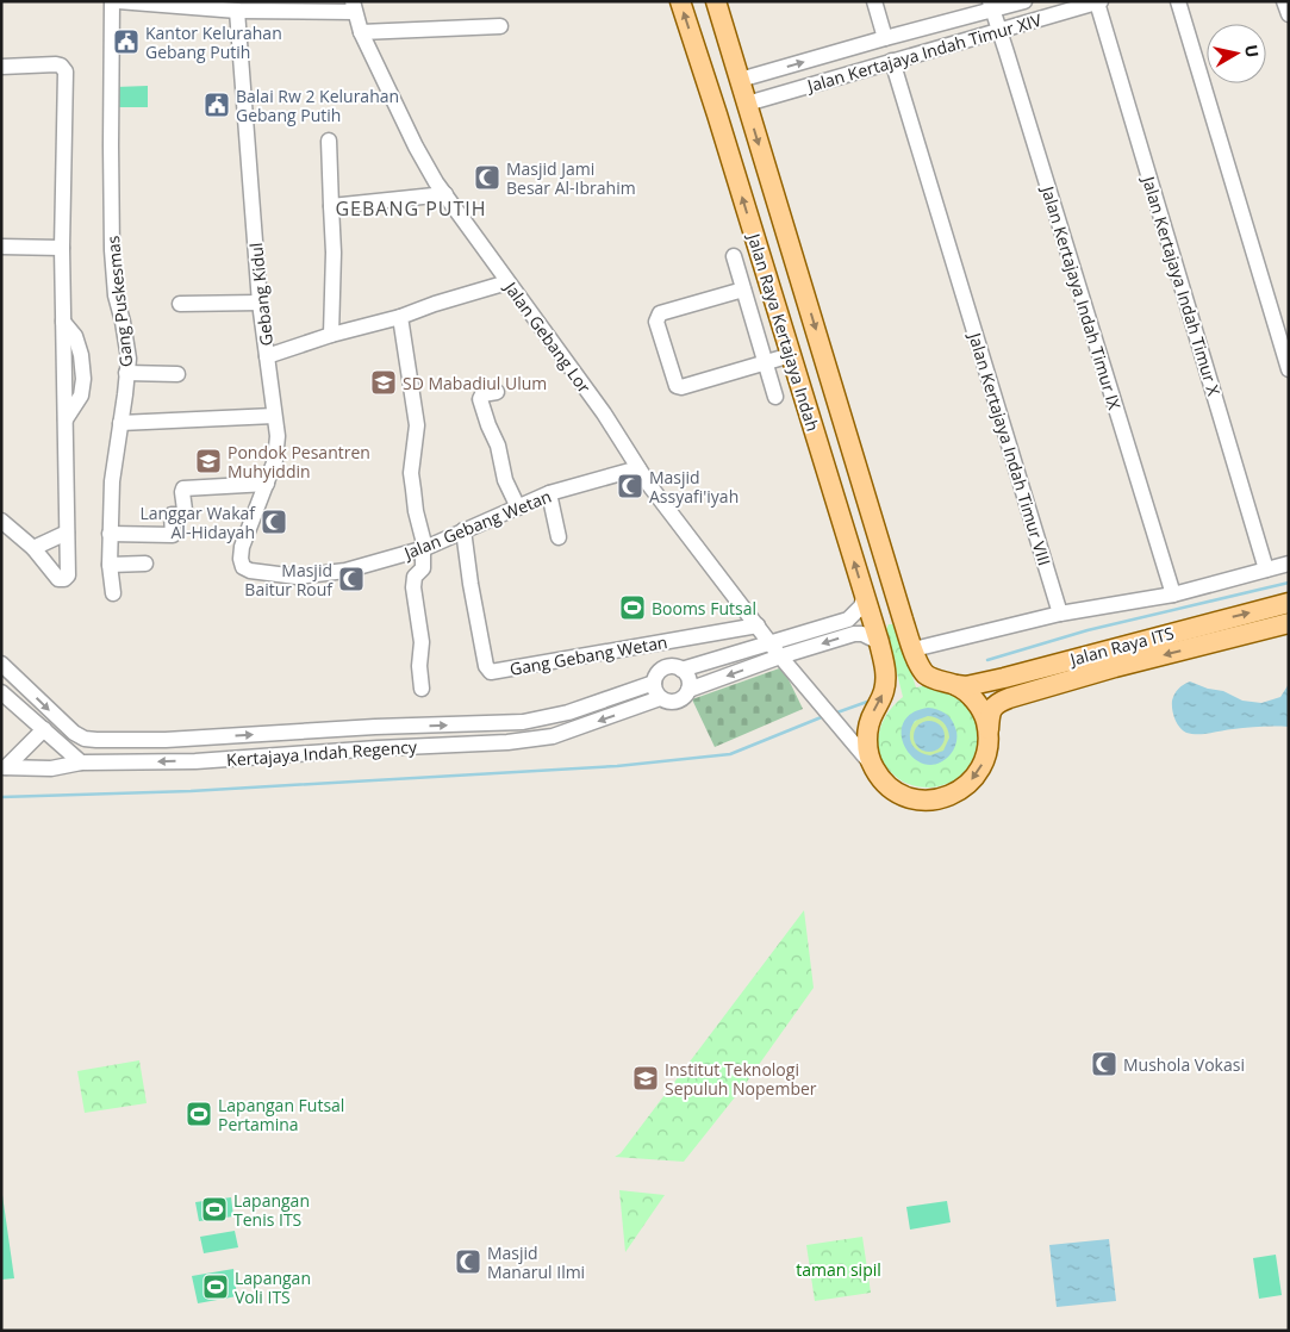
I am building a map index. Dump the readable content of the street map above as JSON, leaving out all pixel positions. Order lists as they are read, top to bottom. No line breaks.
{"streets":{"main road":["Jalan Raya Kertajaya Indah","Jalan Raya ITS"],"street":["Jalan Kertajaya Indah Timur XIV","Jalan Kertajaya Indah Timur X","Gebang Kidul","Jalan Kertajaya Indah Timur IX","Gang Puskesmas","Jalan Gebang Lor","Jalan Kertajaya Indah Timur VIII","Jalan Gebang Wetan","Gang Gebang Wetan","Kertajaya Indah Regency"]},"crossings":[["Jalan Kertajaya Indah Timur XIV","Jalan Kertajaya Indah Timur X"],["Jalan Kertajaya Indah Timur XIV","Jalan Kertajaya Indah Timur IX"],["Jalan Kertajaya Indah Timur XIV","Jalan Raya Kertajaya Indah"],["Jalan Kertajaya Indah Timur XIV","Jalan Kertajaya Indah Timur VIII"],["Gebang Kidul","Jalan Gebang Wetan"],["Jalan Raya Kertajaya Indah","Jalan Raya ITS"],["Jalan Gebang Lor","Jalan Gebang Wetan"],["Jalan Gebang Lor","Gang Gebang Wetan"],["Jalan Gebang Wetan","Gang Gebang Wetan"]],"districts":["GEBANG PUTIH"],"parks":["taman sipil"],"places":{"public building":["Kantor Kelurahan Gebang Putih","Balai Rw 2 Kelurahan Gebang Putih"],"mosque":["Masjid Jami Besar Al-Ibrahim","Masjid Assyafi'iyah","Langgar Wakaf Al-Hidayah","Masjid Baitur Rouf","Mushola Vokasi","Masjid Manarul Ilmi"],"school or university":["SD Mabadiul Ulum","Pondok Pesantren Muhyiddin","Institut Teknologi Sepuluh Nopember"],"sports":["Booms Futsal","Lapangan Futsal Pertamina","Lapangan Tenis ITS","Lapangan Voli ITS"]},"north":"right"}
